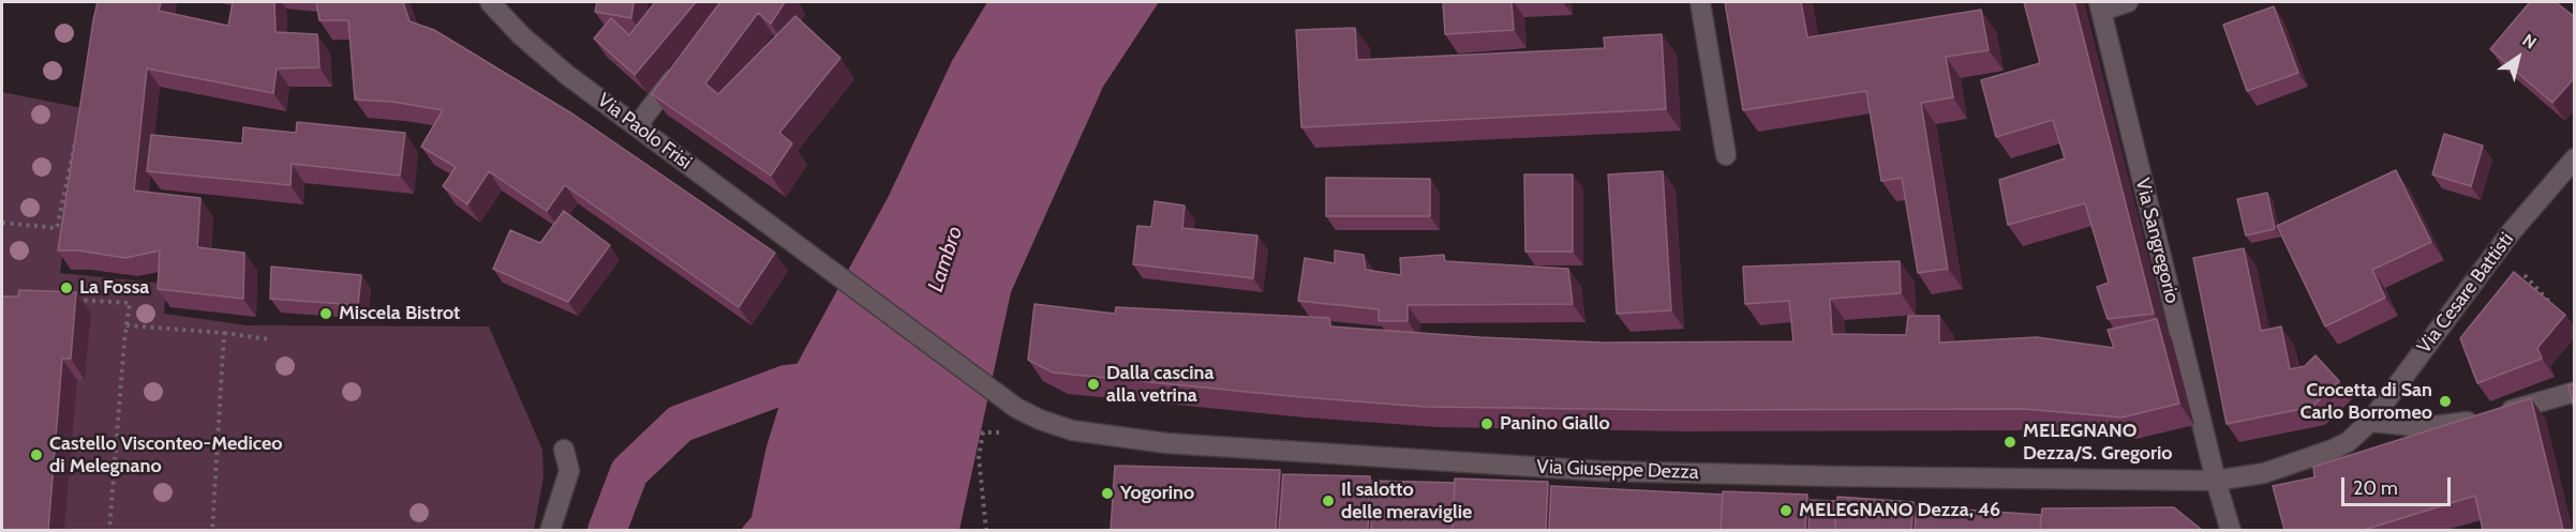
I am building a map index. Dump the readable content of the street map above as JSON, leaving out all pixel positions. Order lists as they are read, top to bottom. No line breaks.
{"streets":{"street":["Via Paolo Frisi","Via Sangregorio","Via Cesare Battisti","Via Giuseppe Dezza"]},"crossings":[["Via Paolo Frisi","Via Giuseppe Dezza"],["Via Sangregorio","Via Cesare Battisti"],["Via Sangregorio","Via Giuseppe Dezza"],["Via Cesare Battisti","Via Giuseppe Dezza"]],"water":["Lambro"],"places":["La Fossa","Miscela Bistrot","Dalla cascina alla vetrina","Crocetta di San Carlo Borromeo","Panino Giallo","MELEGNANO Dezza/S. Gregorio","Castello Visconteo-Mediceo di Melegnano","Yogorino","Il salotto delle meraviglie","MELEGNANO Dezza, 46"],"scale_bar":"20 m","north":"top right"}
